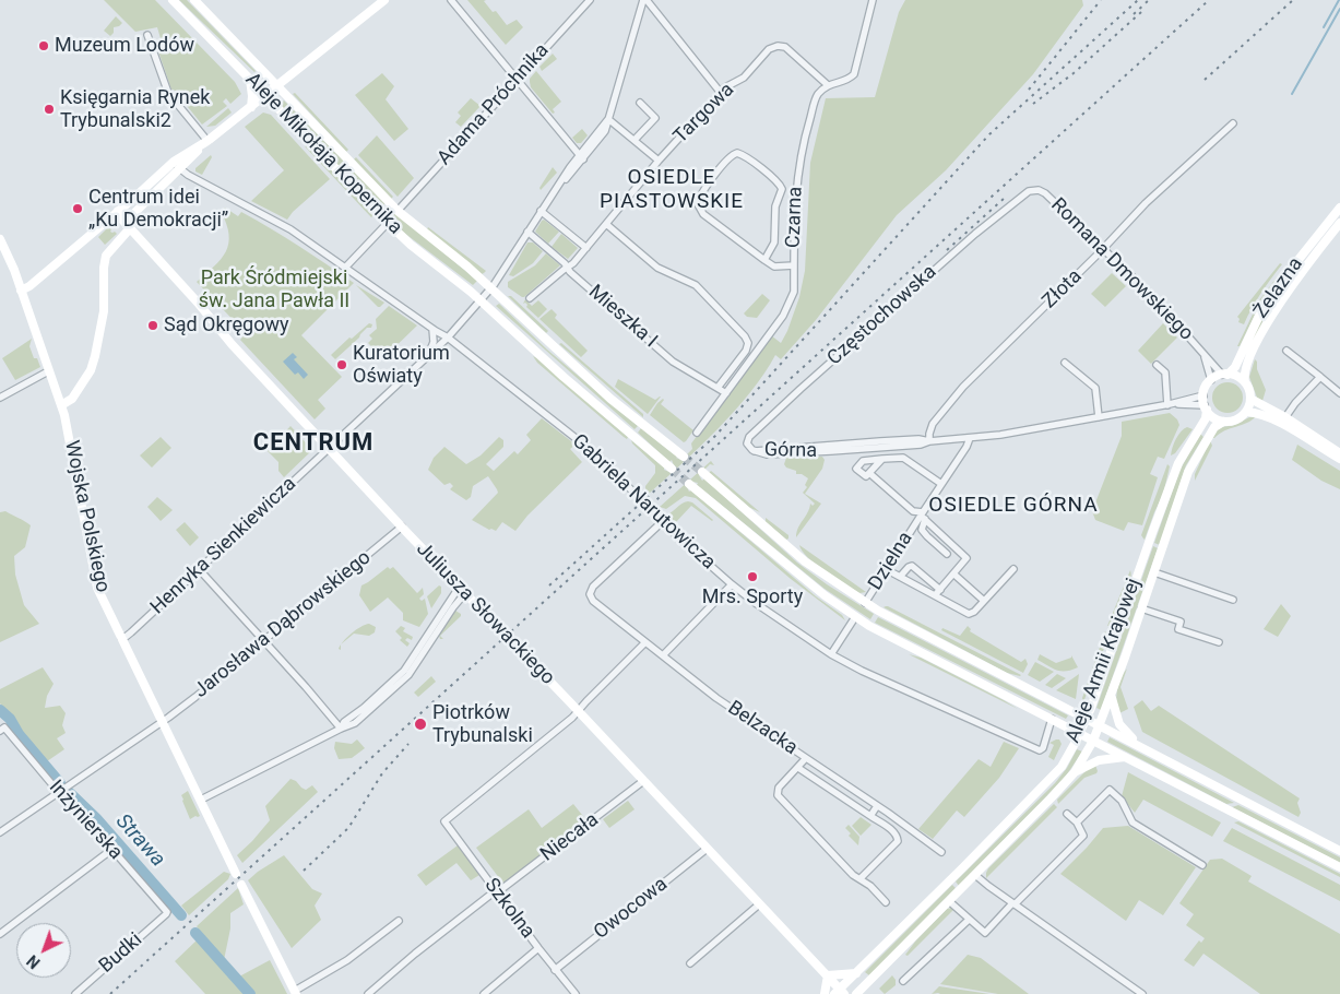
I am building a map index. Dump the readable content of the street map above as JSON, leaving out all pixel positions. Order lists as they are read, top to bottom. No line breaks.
{"streets":{"street":["Adama Próchnika","Targowa","Aleje Mikołaja Kopernika","Czarna","Romana Dmowskiego","Żelazna","Złota","Częstochowska","Mieszka I","Górna","Gabriela Narutowicza","Wojska Polskiego","Henryka Sienkiewicza","Dzielna","Juliusza Słowackiego","Jarosława Dąbrowskiego","Aleje Armii Krajowej","Belzacka","Inżynierska","Niecała","Szkolna","Owocowa","Budki"]},"crossings":[["Adama Próchnika","Aleje Mikołaja Kopernika"],["Targowa","Czarna"],["Targowa","Mieszka I"],["Aleje Mikołaja Kopernika","Henryka Sienkiewicza"],["Czarna","Mieszka I"],["Romana Dmowskiego","Żelazna"],["Romana Dmowskiego","Złota"],["Romana Dmowskiego","Częstochowska"],["Romana Dmowskiego","Górna"],["Romana Dmowskiego","Aleje Armii Krajowej"],["Żelazna","Górna"],["Żelazna","Aleje Armii Krajowej"],["Złota","Górna"],["Częstochowska","Górna"],["Mieszka I","Henryka Sienkiewicza"],["Górna","Dzielna"],["Górna","Aleje Armii Krajowej"],["Gabriela Narutowicza","Henryka Sienkiewicza"],["Gabriela Narutowicza","Belzacka"],["Wojska Polskiego","Henryka Sienkiewicza"],["Wojska Polskiego","Jarosława Dąbrowskiego"],["Henryka Sienkiewicza","Juliusza Słowackiego"],["Juliusza Słowackiego","Jarosława Dąbrowskiego"],["Juliusza Słowackiego","Aleje Armii Krajowej"],["Juliusza Słowackiego","Niecała"],["Juliusza Słowackiego","Szkolna"],["Juliusza Słowackiego","Owocowa"],["Jarosława Dąbrowskiego","Inżynierska"],["Inżynierska","Budki"],["Niecała","Szkolna"],["Szkolna","Owocowa"]],"districts":["OSIEDLE PIASTOWSKIE","CENTRUM","OSIEDLE GÓRNA"],"water":["Strawa"],"parks":["Park Śródmiejski św. Jana Pawła II"],"places":["Muzeum Lodów","Księgarnia Rynek Trybunalski2","Centrum idei „Ku Demokracji”","Sąd Okręgowy","Kuratorium Oświaty","Mrs. Sporty","Piotrków Trybunalski"],"north":"bottom left"}
